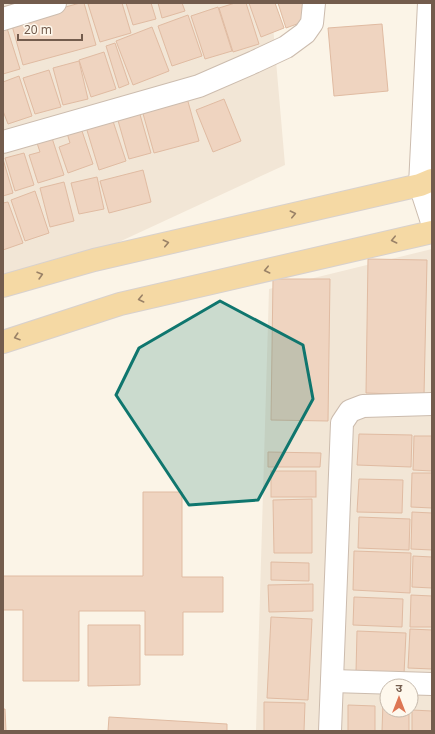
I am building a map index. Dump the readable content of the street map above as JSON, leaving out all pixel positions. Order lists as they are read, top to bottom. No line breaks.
{"scale_bar":"20 m","north":"top"}
